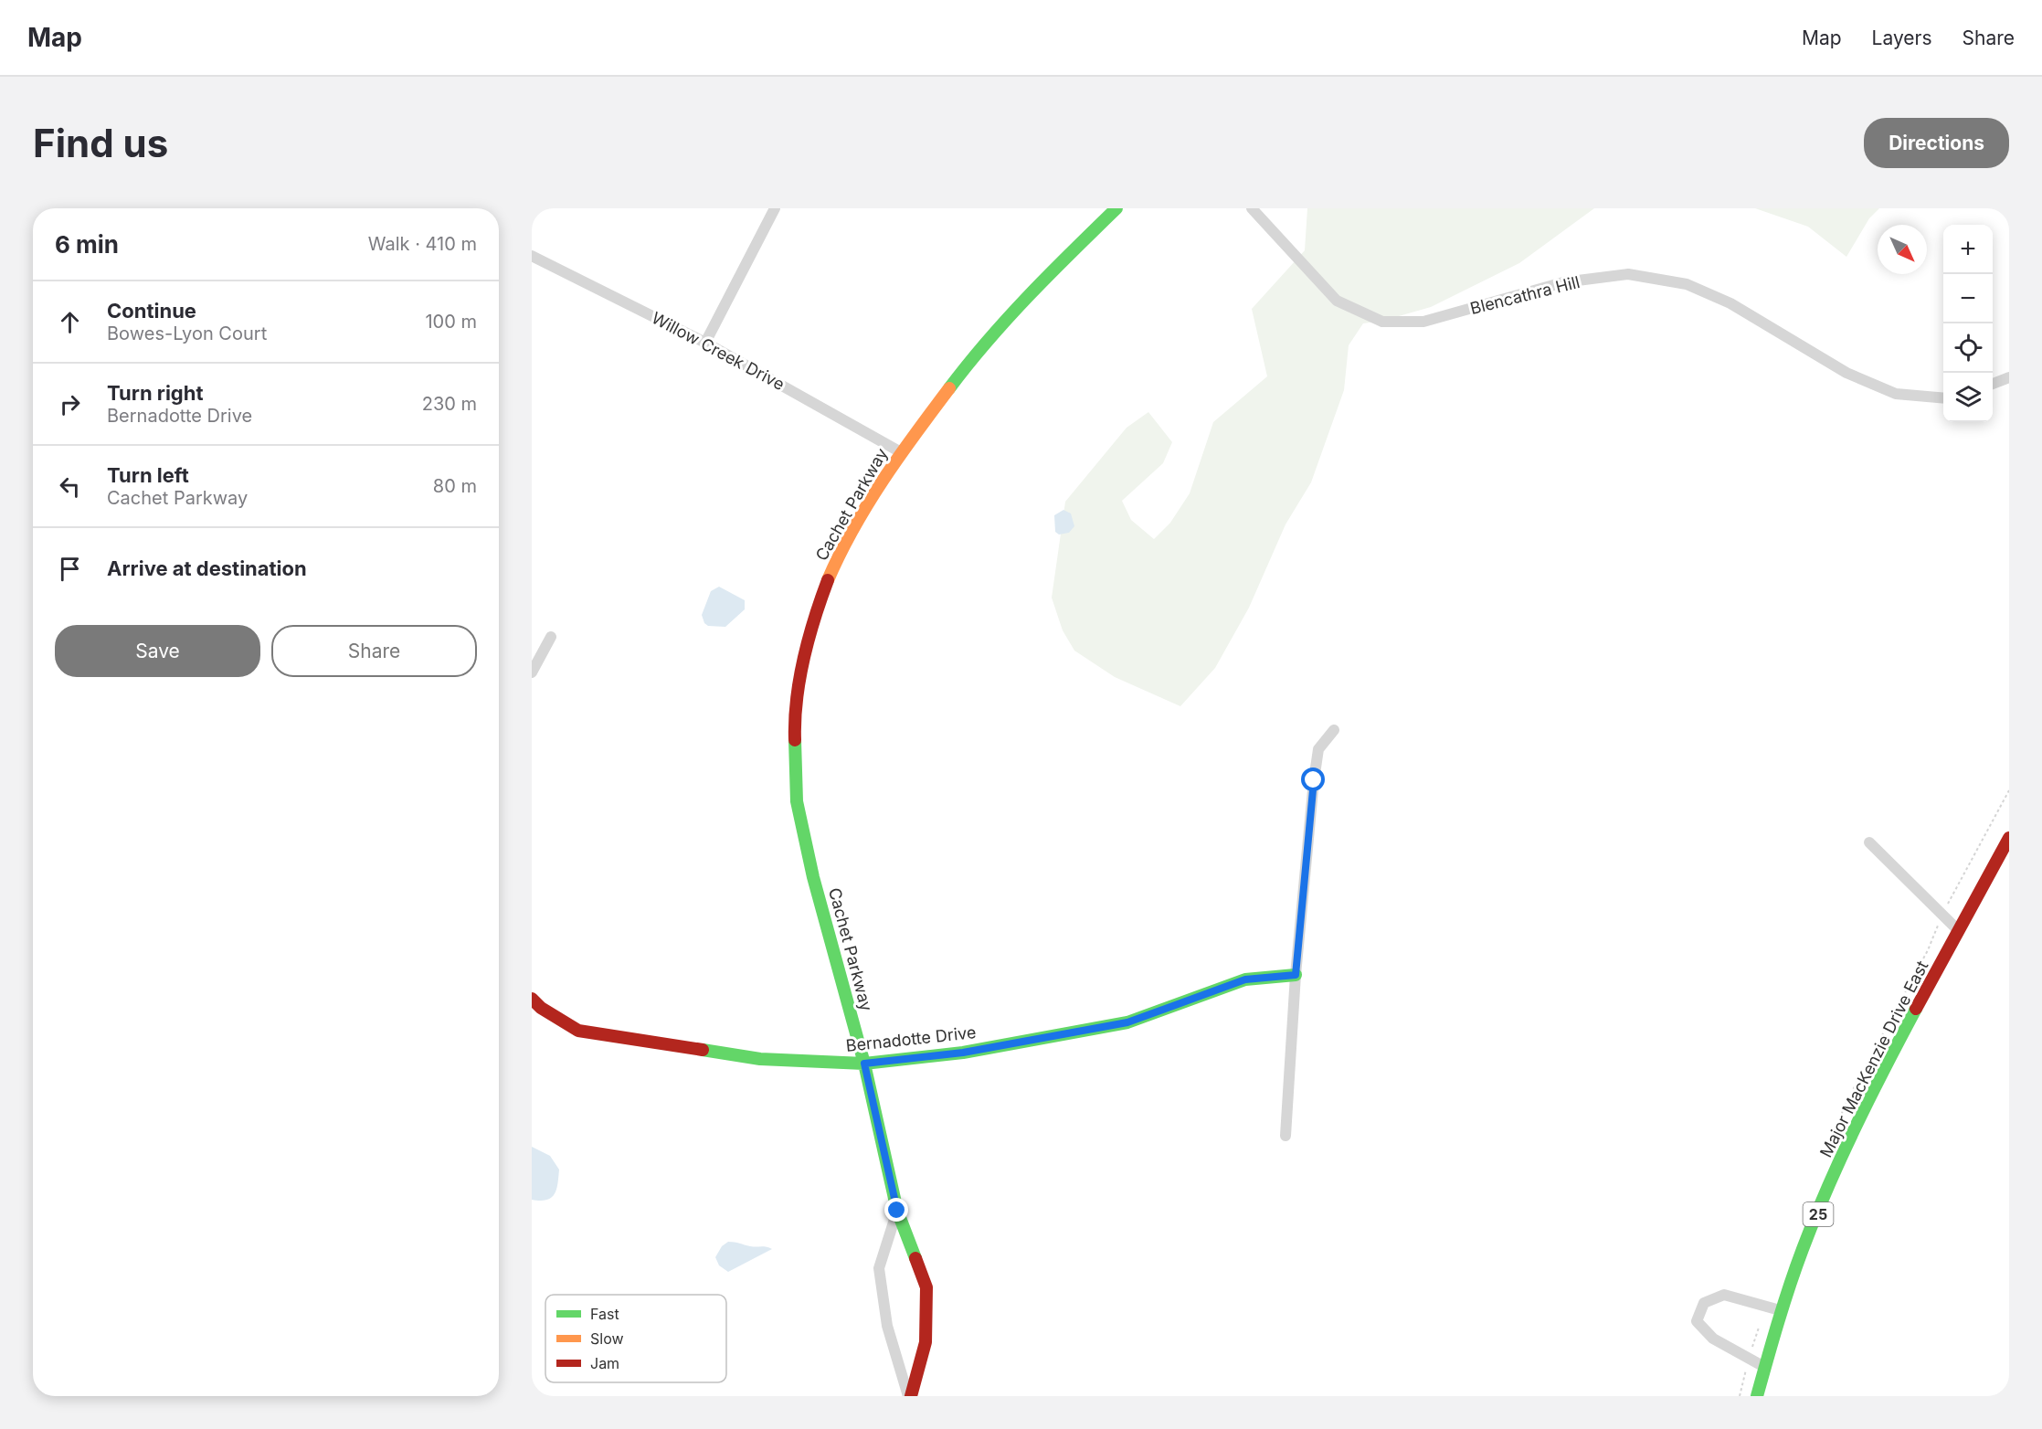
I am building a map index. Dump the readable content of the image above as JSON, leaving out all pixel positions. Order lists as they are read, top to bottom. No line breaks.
{"streets":{"street":["Blencathra Hill","Willow Creek Drive","Cachet Parkway","Bernadotte Drive","Major MacKenzie Drive East","25"]},"crossings":[["Willow Creek Drive","Cachet Parkway"],["Cachet Parkway","Bernadotte Drive"]],"legend":["Fast","Slow","Jam"],"north":"bottom right","page":{"header":"Map","nav":["Map","Layers","Share"],"buttons":["Directions",["Save","Share"]],"title":"Find us","heading":["6 min","Walk · 410 m"],"map_buttons":["+","−"],"list":[["Continue","Bowes-Lyon Court","100 m"],["Turn right","Bernadotte Drive","230 m"],["Turn left","Cachet Parkway","80 m"],"Arrive at destination"]}}
